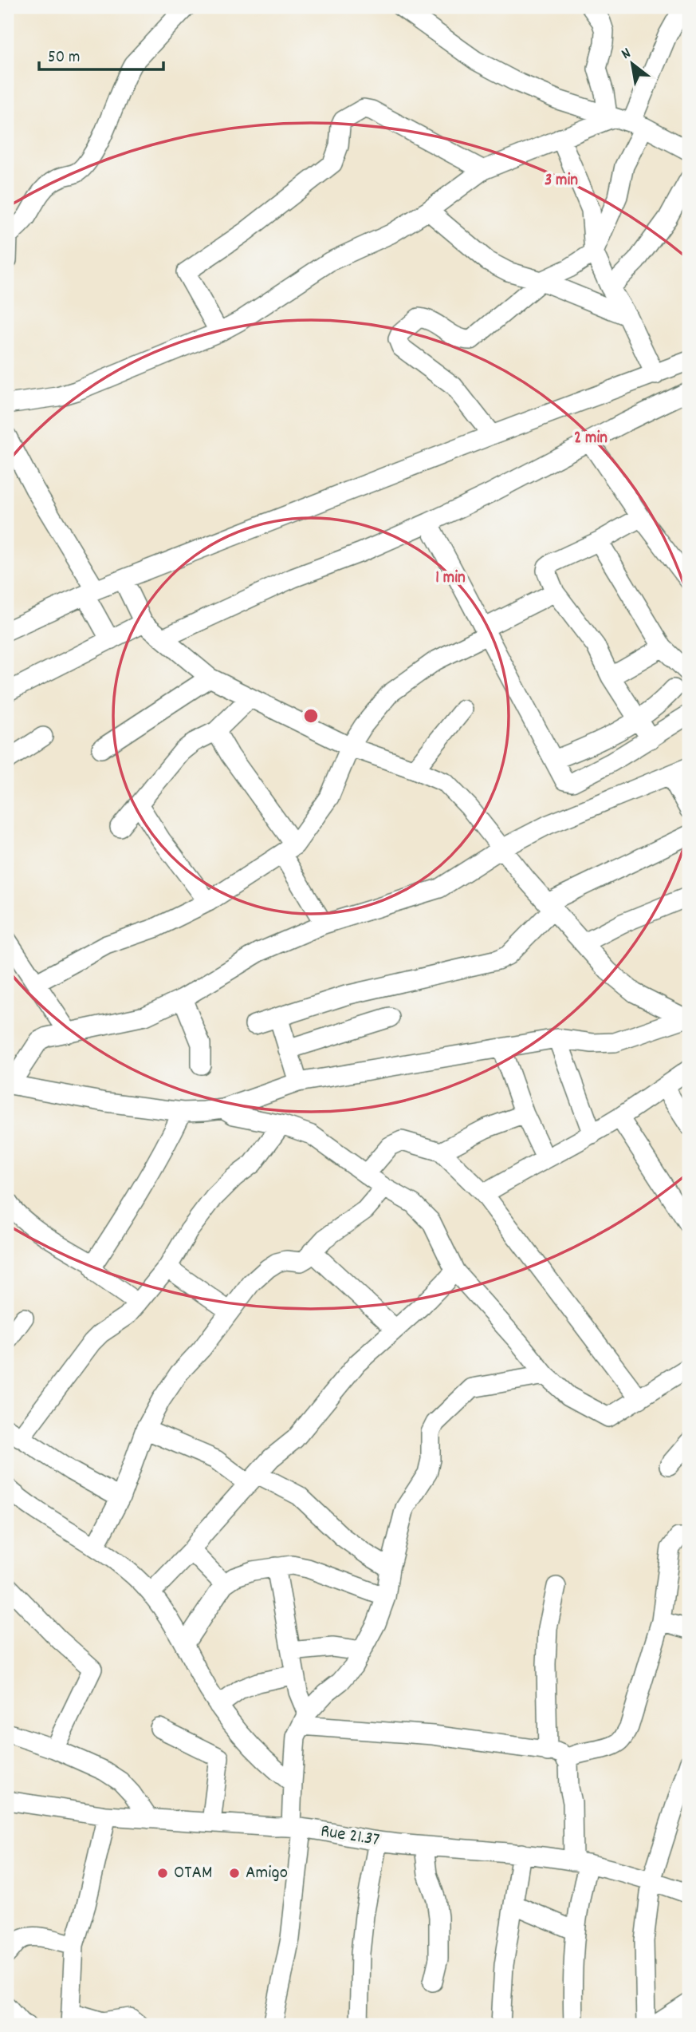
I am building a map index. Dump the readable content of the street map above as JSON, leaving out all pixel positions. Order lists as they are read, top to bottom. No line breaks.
{"streets":{"street":["Rue 21.37"]},"places":["OTAM","Amigo"],"scale_bar":"50 m","north":"top left","rings":["3 min","2 min","1 min"]}
